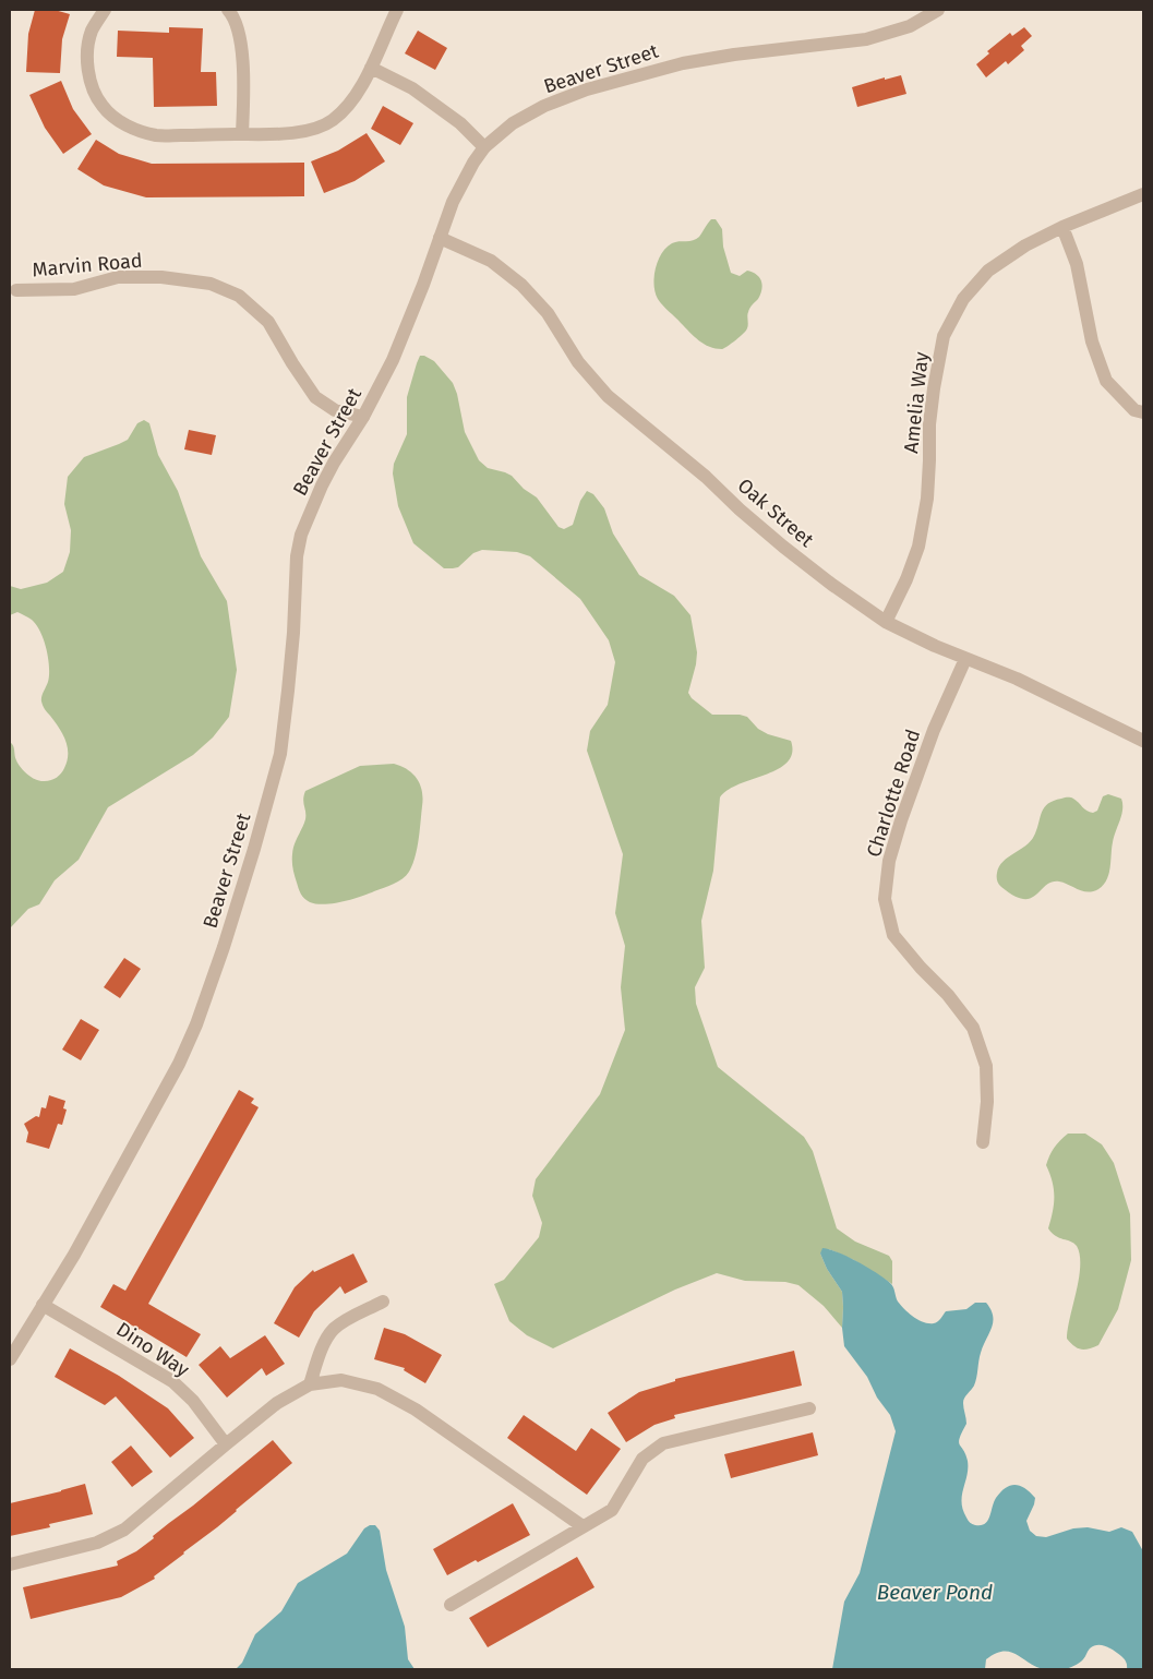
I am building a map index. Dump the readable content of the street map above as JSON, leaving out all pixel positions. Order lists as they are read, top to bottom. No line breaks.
{"streets":{"street":["Beaver Street","Marvin Road","Amelia Way","Oak Street","Charlotte Road","Dino Way"]},"crossings":[["Beaver Street","Marvin Road"],["Beaver Street","Oak Street"],["Beaver Street","Dino Way"],["Amelia Way","Oak Street"],["Oak Street","Charlotte Road"]],"water":["Beaver Pond"]}
